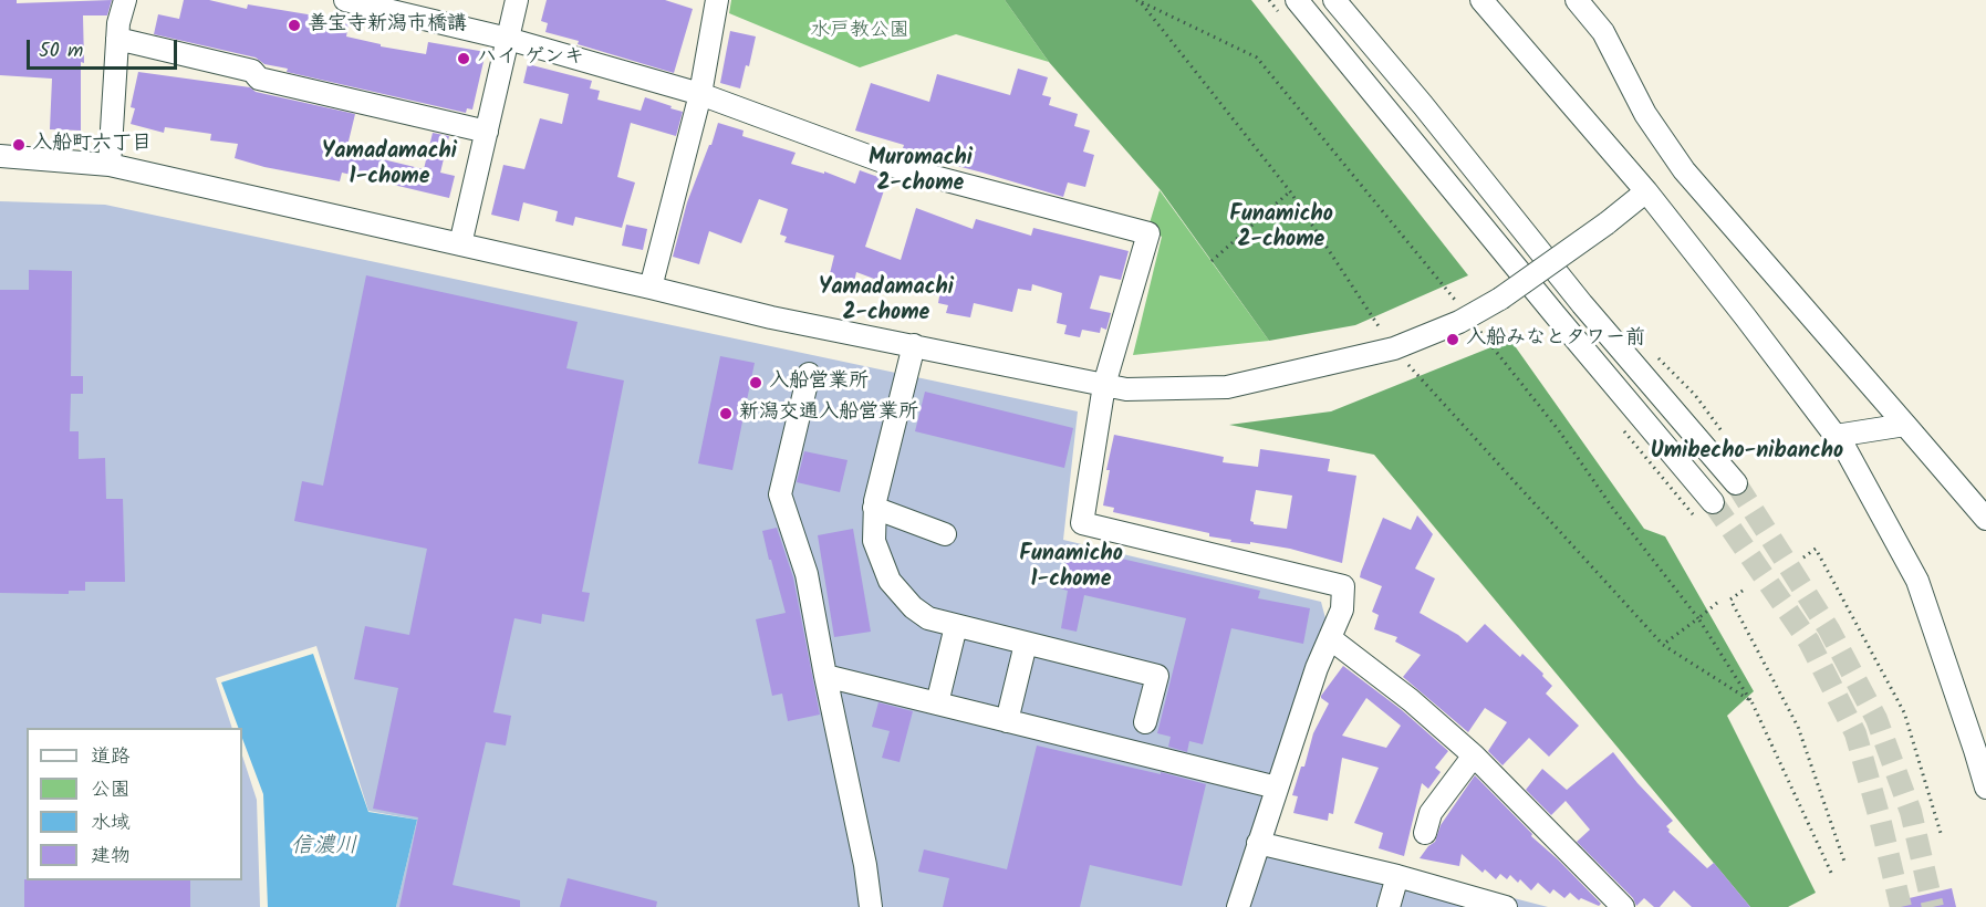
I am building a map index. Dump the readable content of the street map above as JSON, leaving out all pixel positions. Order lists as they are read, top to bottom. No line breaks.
{"districts":["Yamadamachi 1-chome","Muromachi 2-chome","Funamicho 2-chome","Yamadamachi 2-chome","Umibecho-nibancho","Funamicho 1-chome"],"water":["信濃川"],"parks":["水戸教公園"],"places":["善宝寺新潟市橋講","ハイ ゲンキ","入船町六丁目","入船みなとタワー前","入船営業所","新潟交通入船営業所"],"legend":["道路","公園","水域","建物"],"scale_bar":"50 m"}
